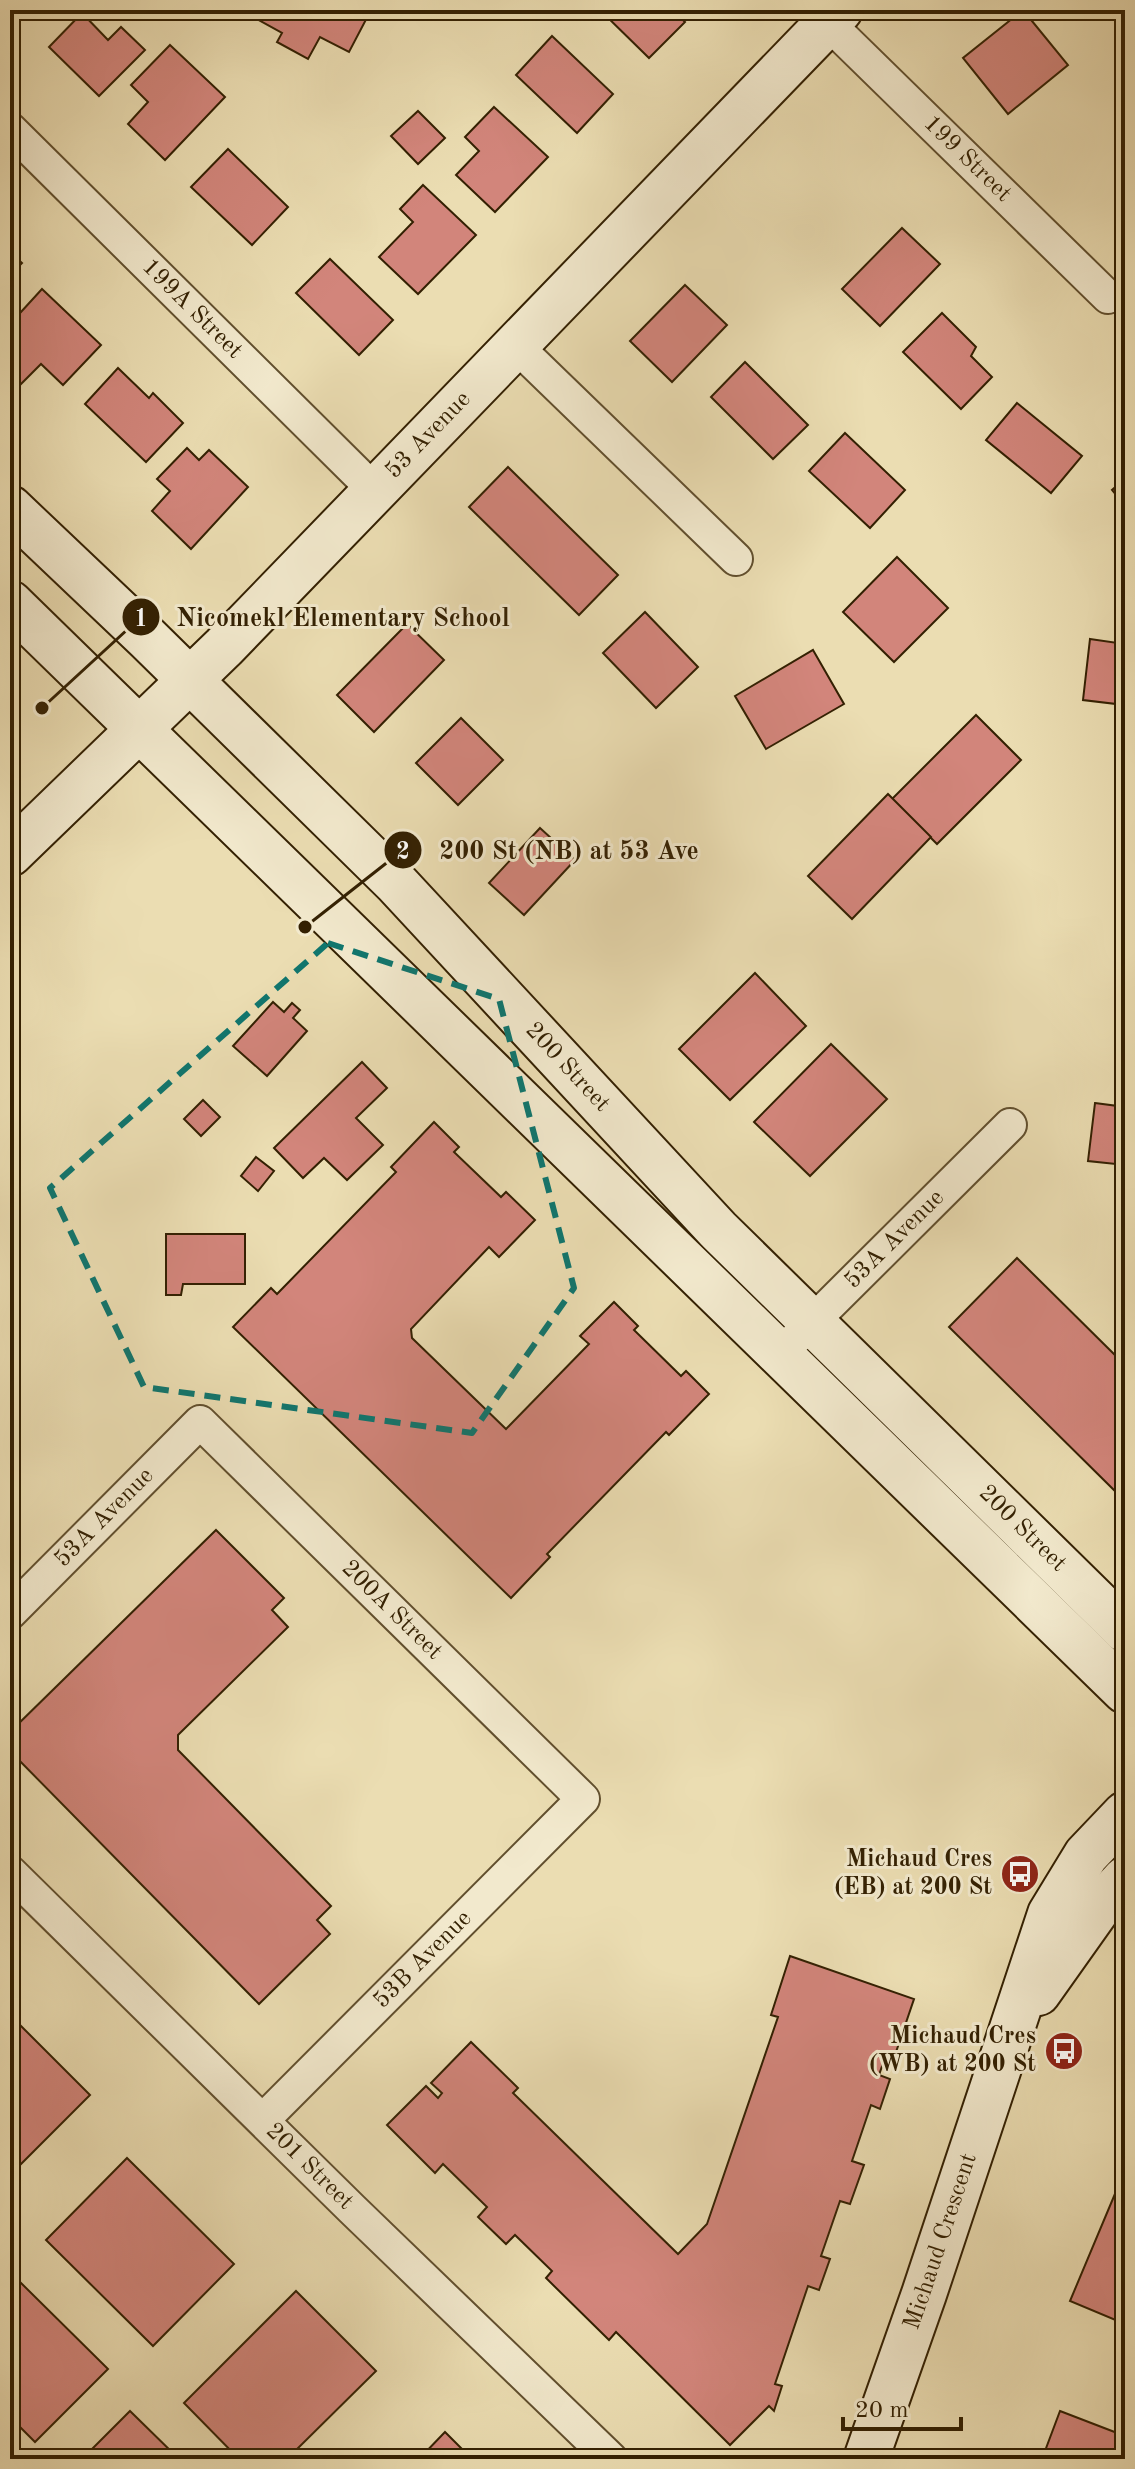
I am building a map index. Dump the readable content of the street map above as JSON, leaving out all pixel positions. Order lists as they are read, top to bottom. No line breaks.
{"streets":{"main road":["53 Avenue","200 Street","Michaud Crescent"],"street":["199 Street","199A Street","53A Avenue","200A Street","53B Avenue","201 Street"]},"crossings":[["199 Street","53 Avenue"],["199A Street","53 Avenue"],["53 Avenue","200 Street"],["200 Street","53A Avenue"],["53A Avenue","200A Street"],["200A Street","53B Avenue"],["53B Avenue","201 Street"]],"places":{"other":["Nicomekl Elementary School","200 St (NB) at 53 Ave"],"bus stop":["Michaud Cres (EB) at 200 St","Michaud Cres (WB) at 200 St"]},"scale_bar":"20 m"}
